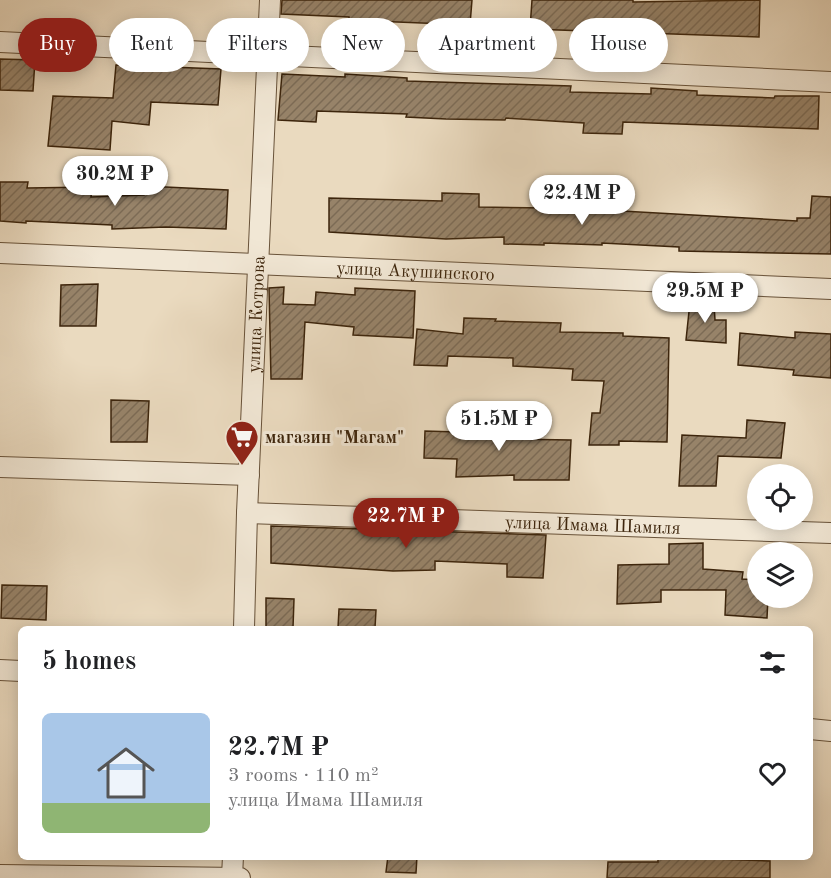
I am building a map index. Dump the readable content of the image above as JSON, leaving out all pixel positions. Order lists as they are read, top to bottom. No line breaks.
{"streets":{"street":["улица Акушинского","улица Котрова","улица Имама Шамиля"]},"crossings":[["улица Акушинского","улица Котрова"],["улица Котрова","улица Имама Шамиля"]],"places":{"supermarket":["магазин \"Магам\""]},"page":{"chip":["Buy","Rent","Filters","New","Apartment","House"],"price":["30.2M ₽","22.4M ₽","29.5M ₽","51.5M ₽","22.7M ₽"],"heading":"5 homes","list":[{"name":"22.7M ₽","note":"3 rooms · 110 m² · улица Имама Шамиля"}]}}
